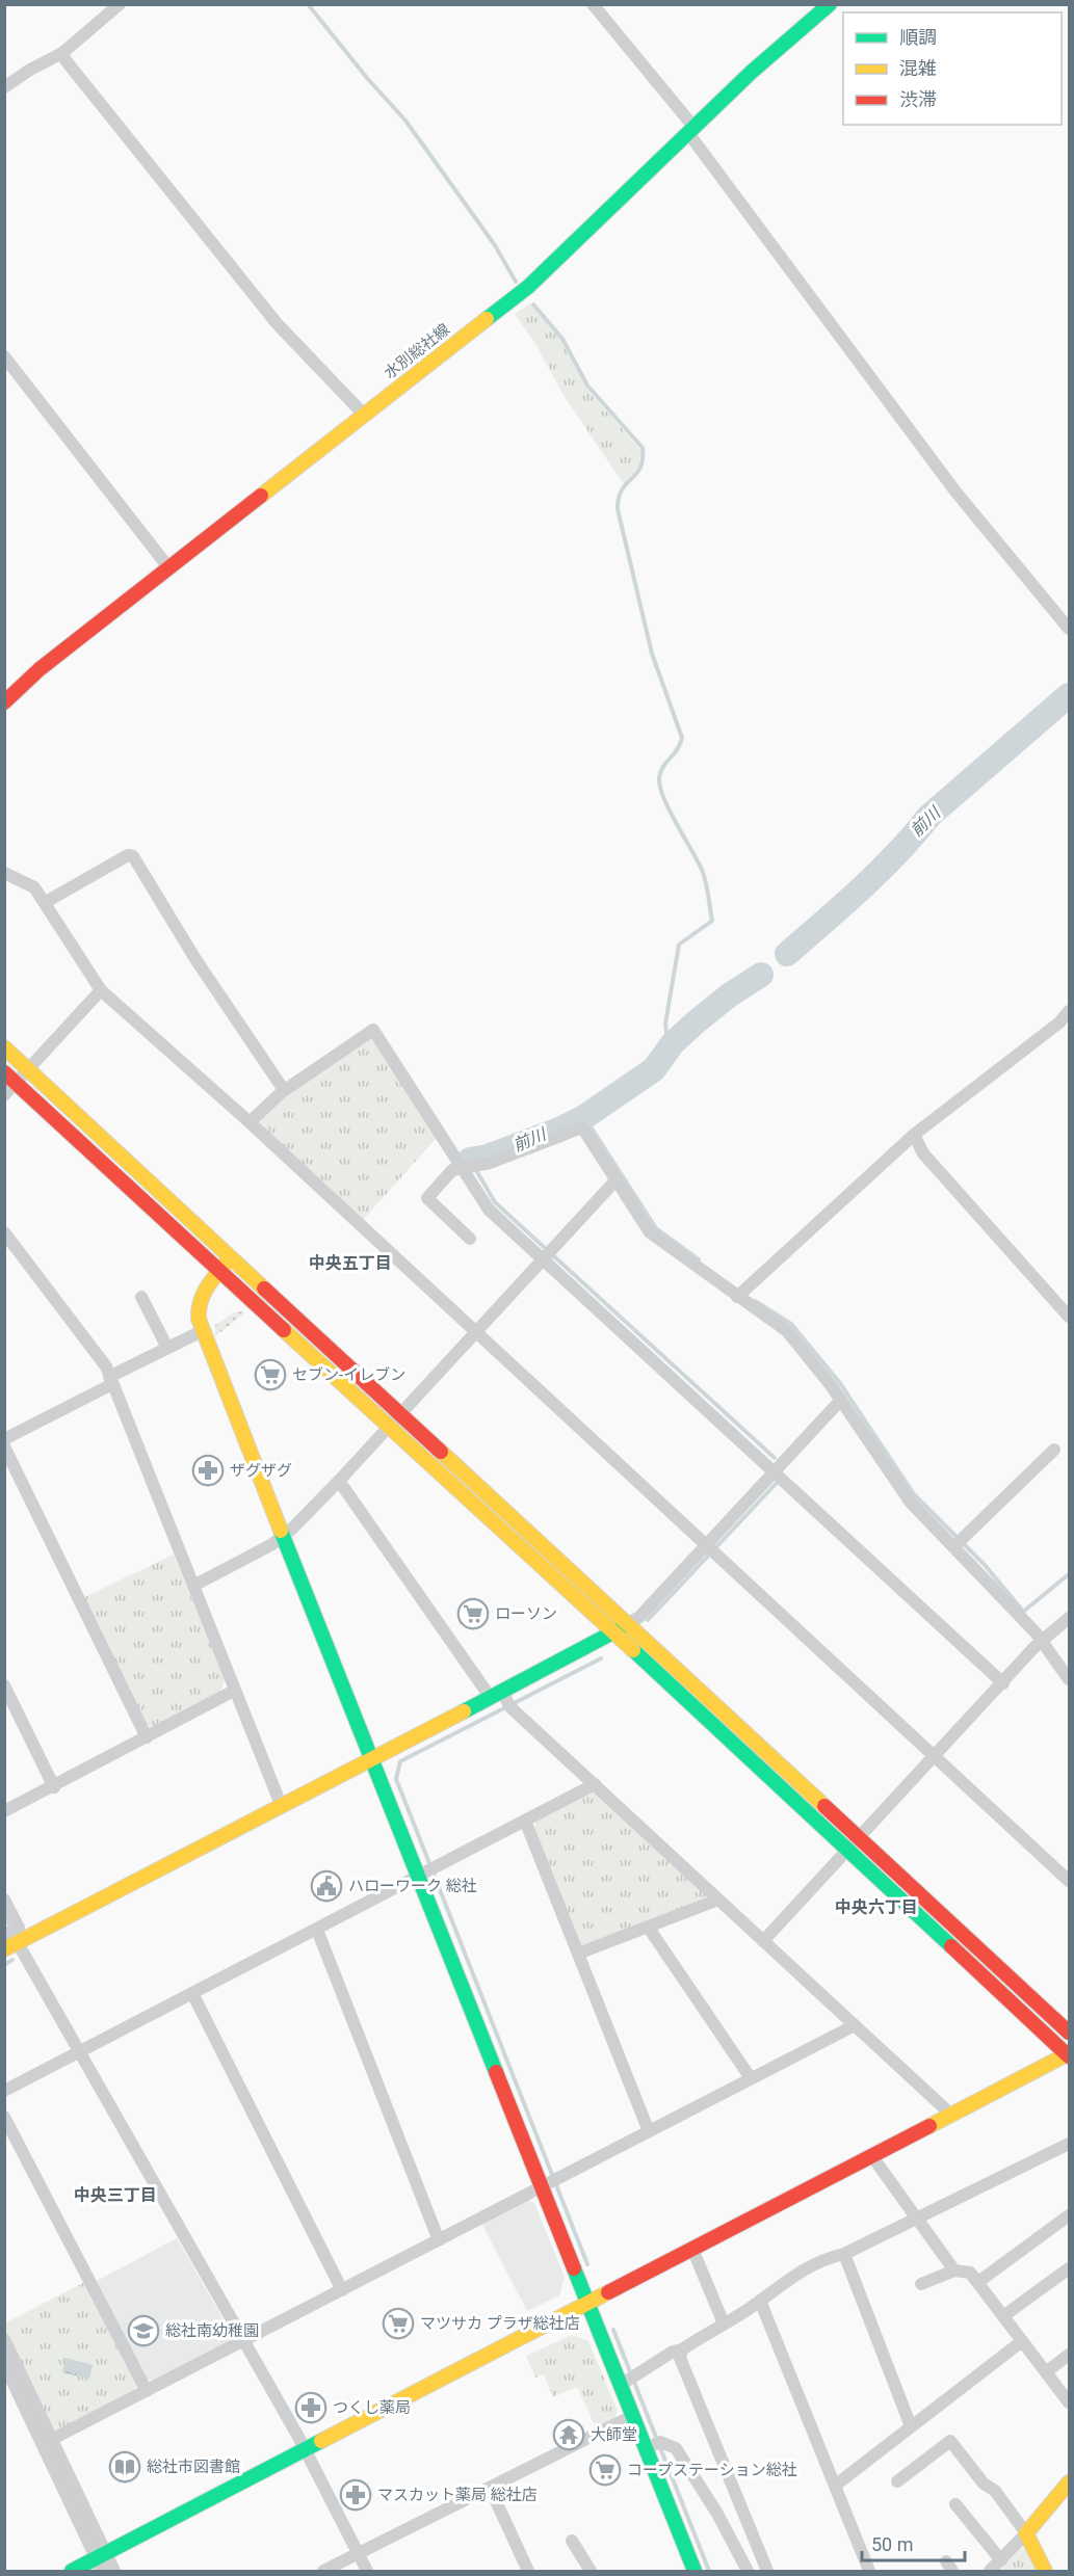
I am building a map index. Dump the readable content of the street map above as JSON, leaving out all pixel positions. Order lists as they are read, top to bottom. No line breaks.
{"streets":{"street":["水別総社線"]},"districts":["中央五丁目","中央六丁目","中央三丁目"],"water":["前川"],"places":{"supermarket":["セブン-イレブン","ローソン","マツサカ プラザ総社店","コープステーション総社"],"pharmacy":["ザグザグ","つくし薬局","マスカット薬局 総社店"],"public building":["ハローワーク 総社"],"school or university":["総社南幼稚園"],"temple":["大師堂"],"library":["総社市図書館"]},"legend":["順調","混雑","渋滞"],"scale_bar":"50 m"}
